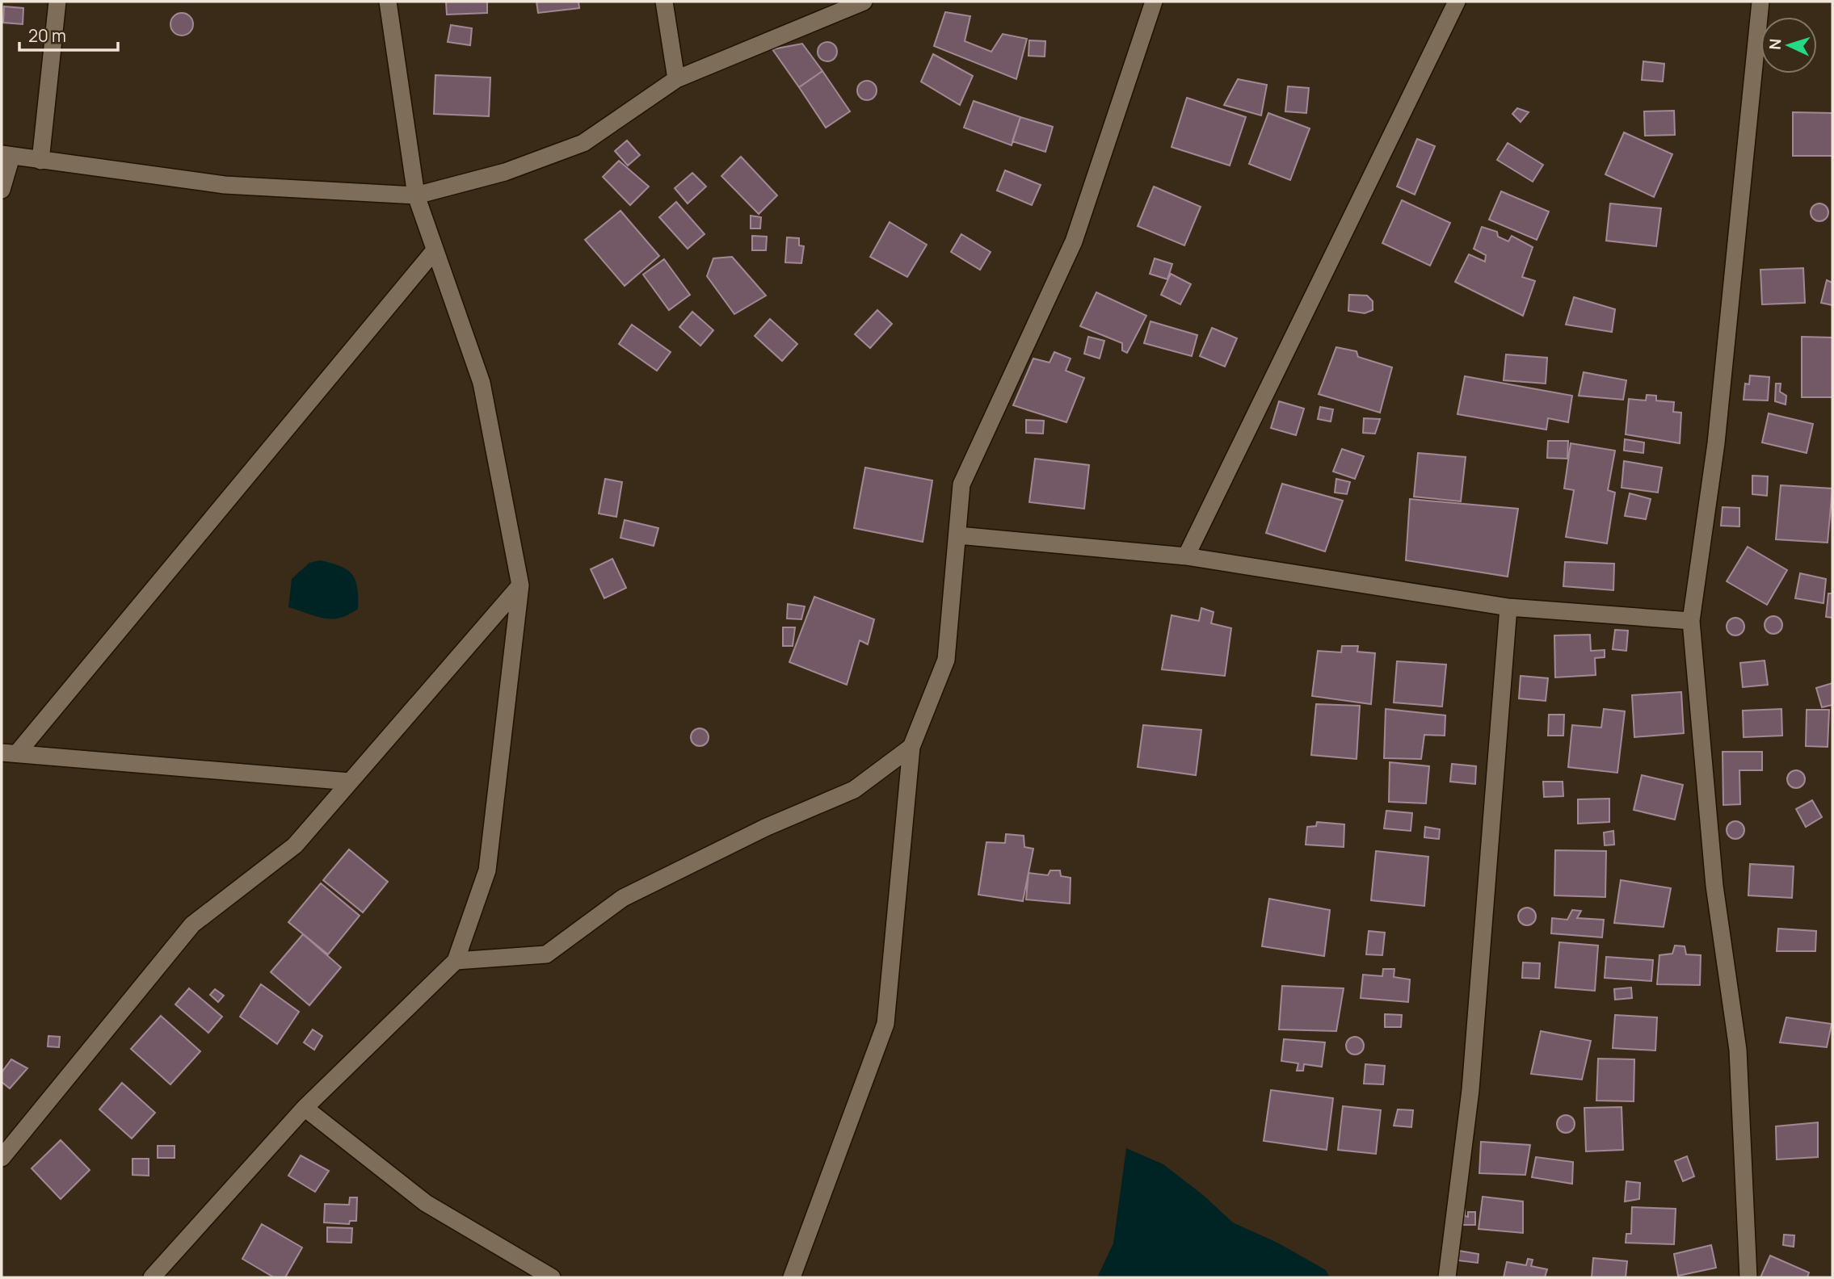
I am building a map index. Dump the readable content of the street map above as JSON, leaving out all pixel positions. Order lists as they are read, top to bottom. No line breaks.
{"scale_bar":"20 m","north":"left"}
